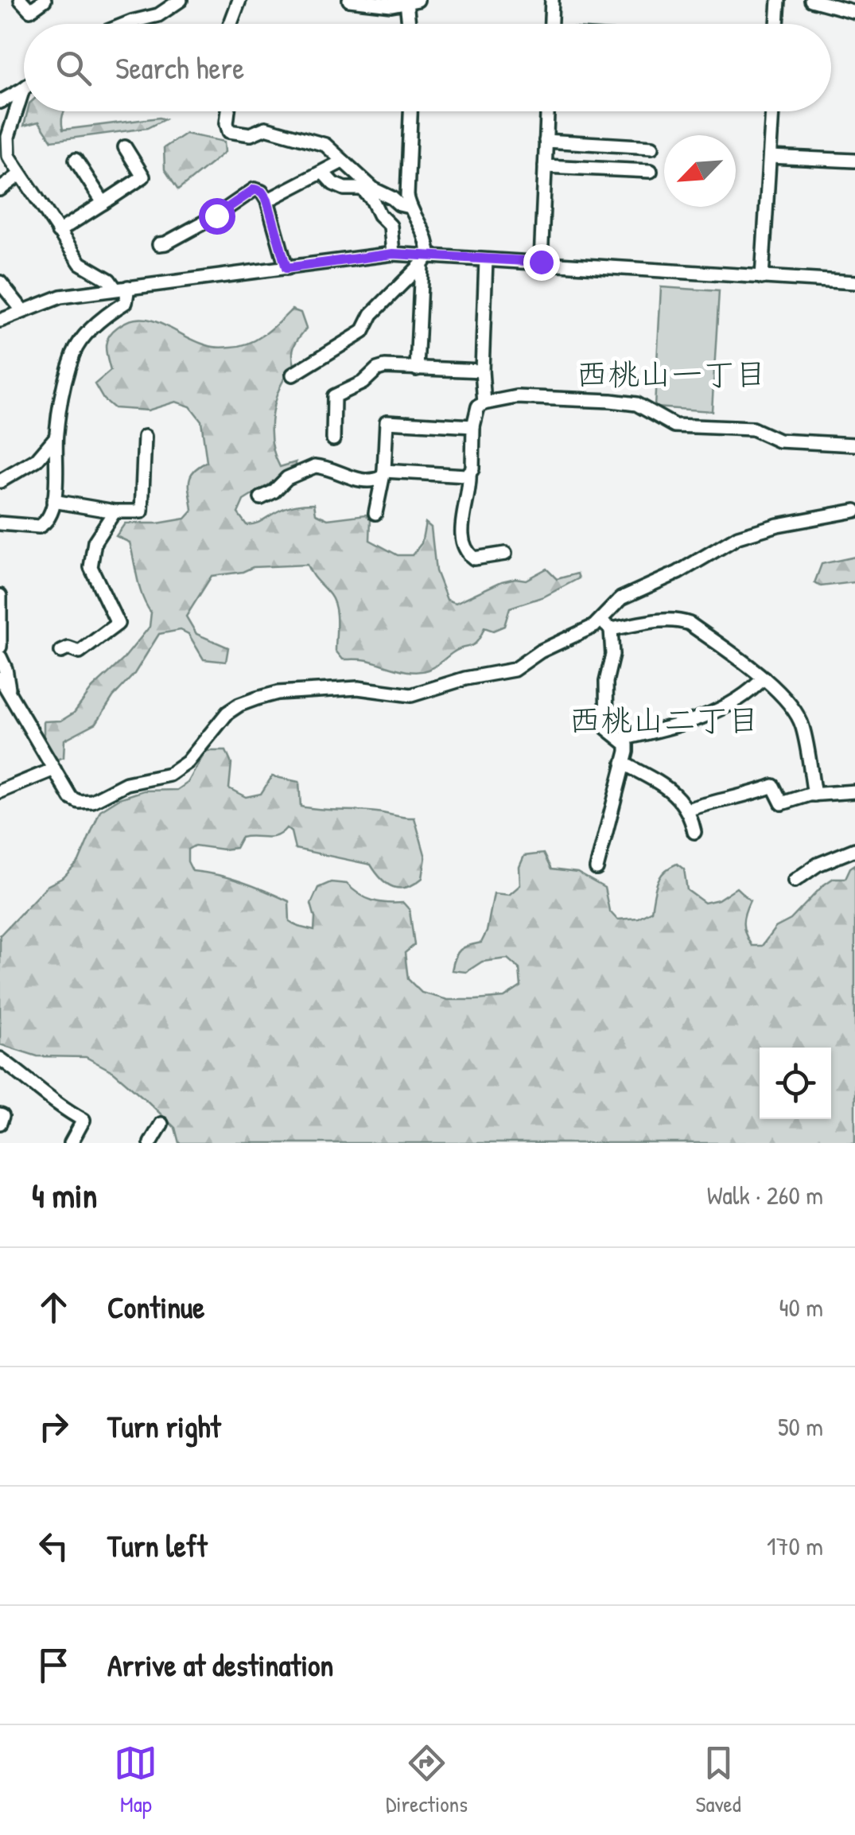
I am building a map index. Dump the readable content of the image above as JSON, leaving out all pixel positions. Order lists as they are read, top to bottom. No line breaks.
{"districts":["西桃山一丁目","西桃山二丁目"],"north":"bottom left","page":{"search":"Search here","heading":["4 min","Walk · 260 m"],"list":[["Continue","40 m"],["Turn right","50 m"],["Turn left","170 m"],"Arrive at destination"],"nav":["Map","Directions","Saved"]}}
